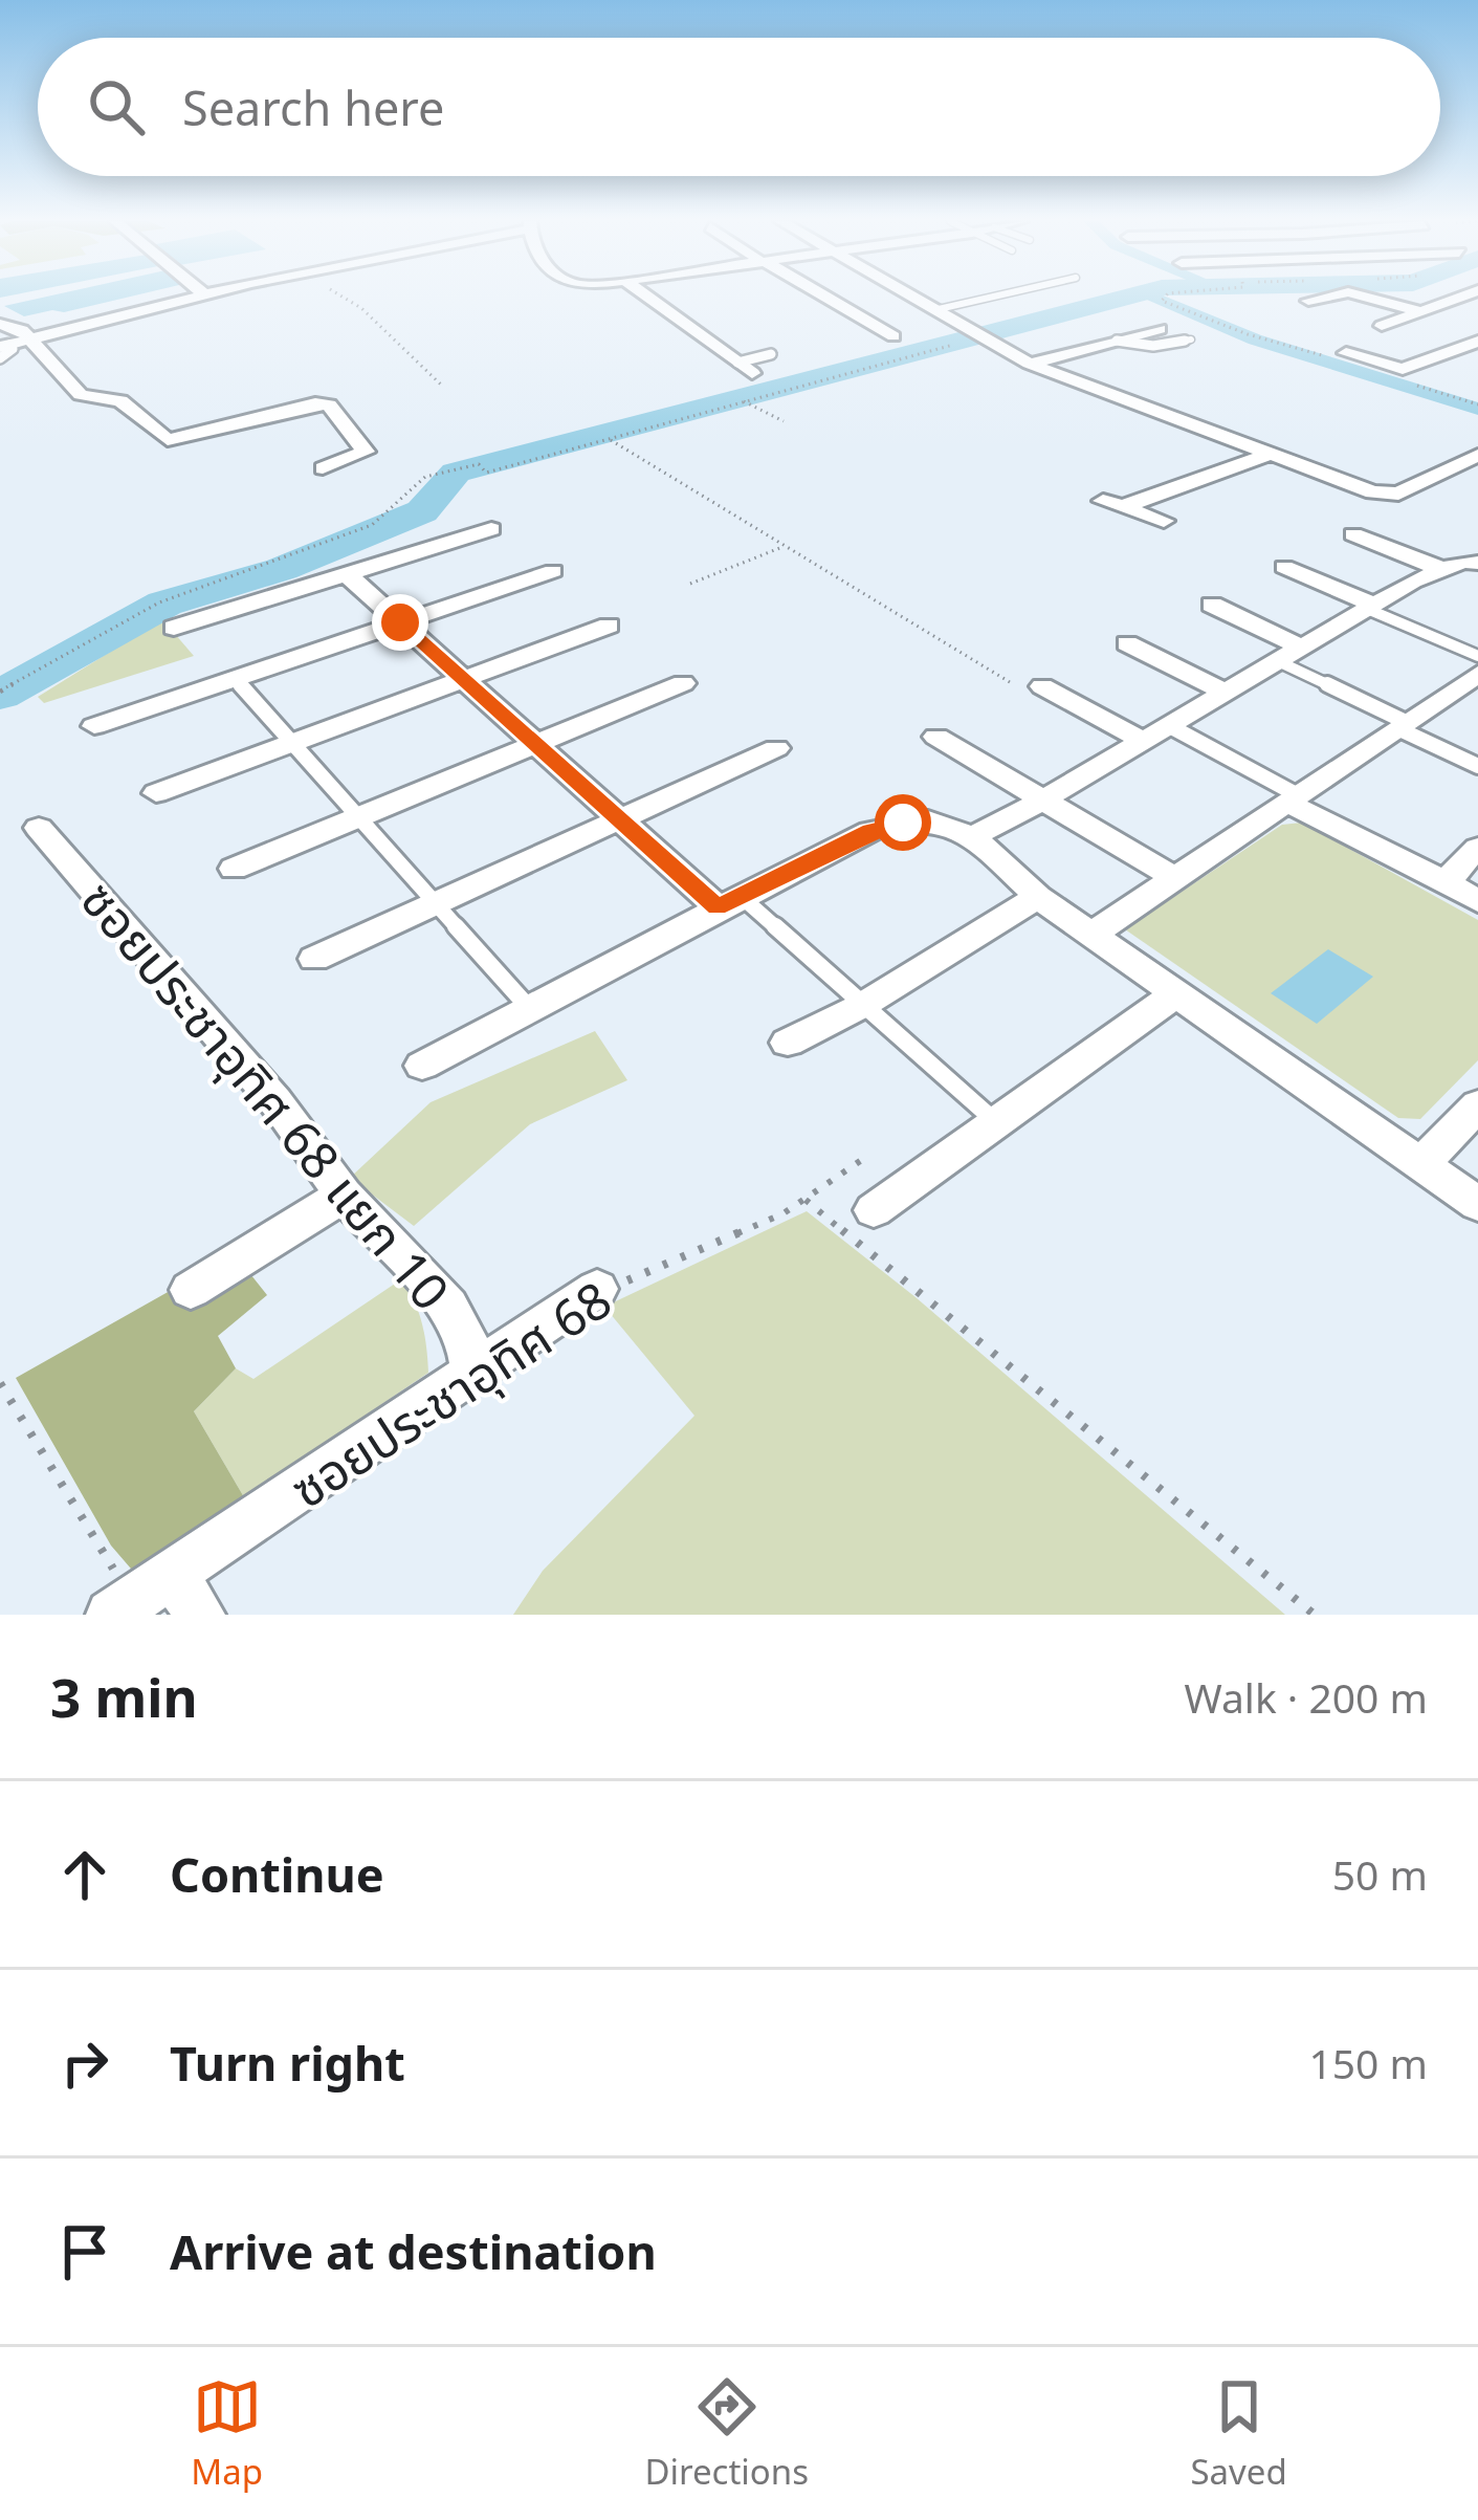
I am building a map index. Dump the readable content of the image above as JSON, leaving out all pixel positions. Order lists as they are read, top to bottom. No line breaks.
{"streets":{"street":["ซอยประชาอุทิศ 68 แยก 10","ซอยประชาอุทิศ 68"]},"crossings":[["ซอยประชาอุทิศ 68 แยก 10","ซอยประชาอุทิศ 68"]],"page":{"search":"Search here","heading":["3 min","Walk · 200 m"],"list":[["Continue","50 m"],["Turn right","150 m"],"Arrive at destination"],"nav":["Map","Directions","Saved"]}}
